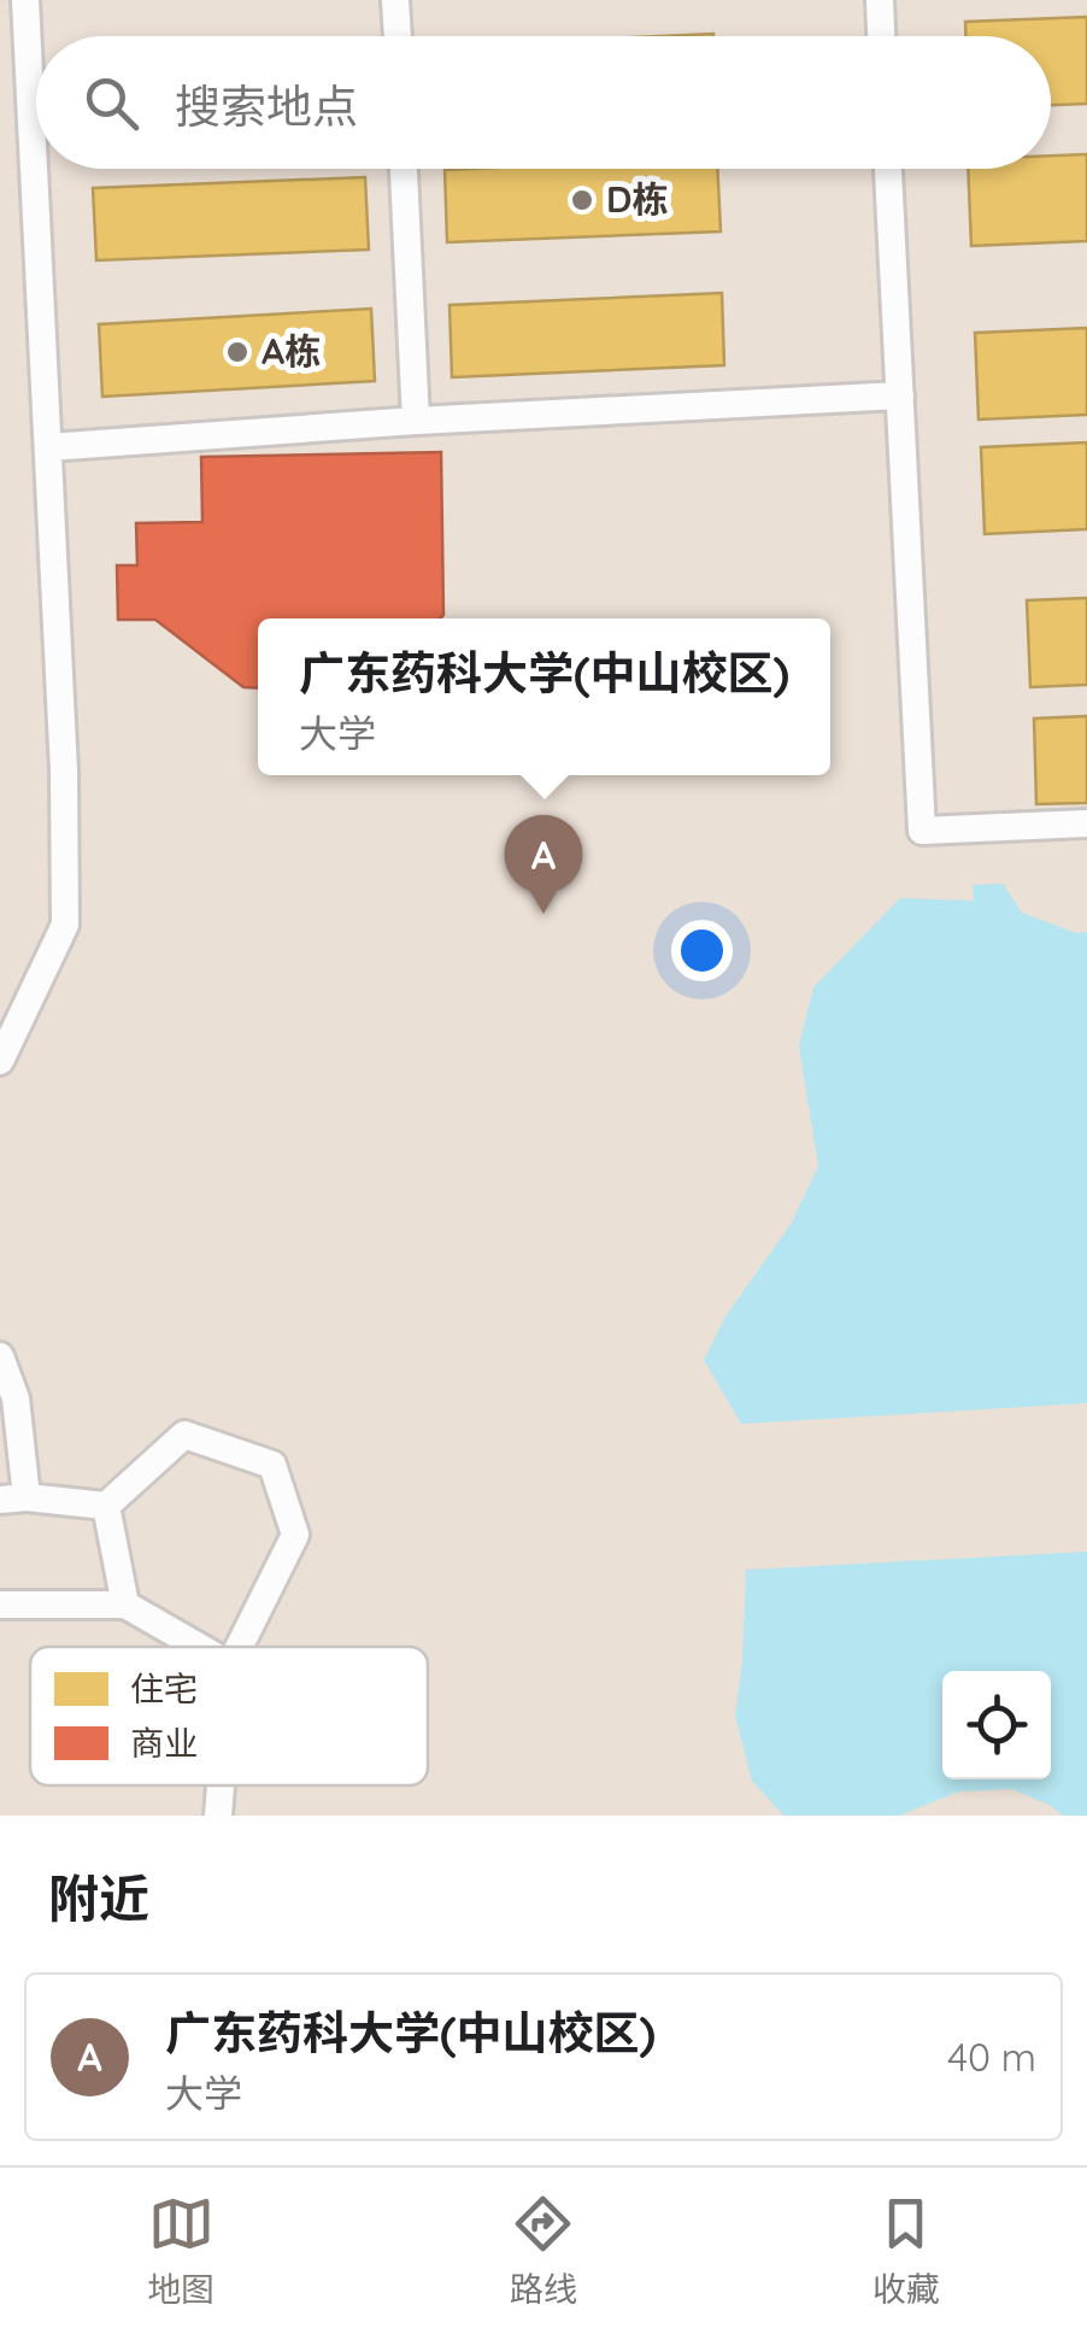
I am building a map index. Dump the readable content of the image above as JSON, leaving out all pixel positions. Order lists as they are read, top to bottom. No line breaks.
{"places":["D栋","A栋"],"legend":["住宅","商业"],"page":{"search":"搜索地点","popup":["广东药科大学(中山校区)","大学"],"pins":"A","heading":"附近","list":[{"mark":"A","name":"广东药科大学(中山校区)","note":"大学","value":"40 m"}],"nav":["地图","路线","收藏"]}}
